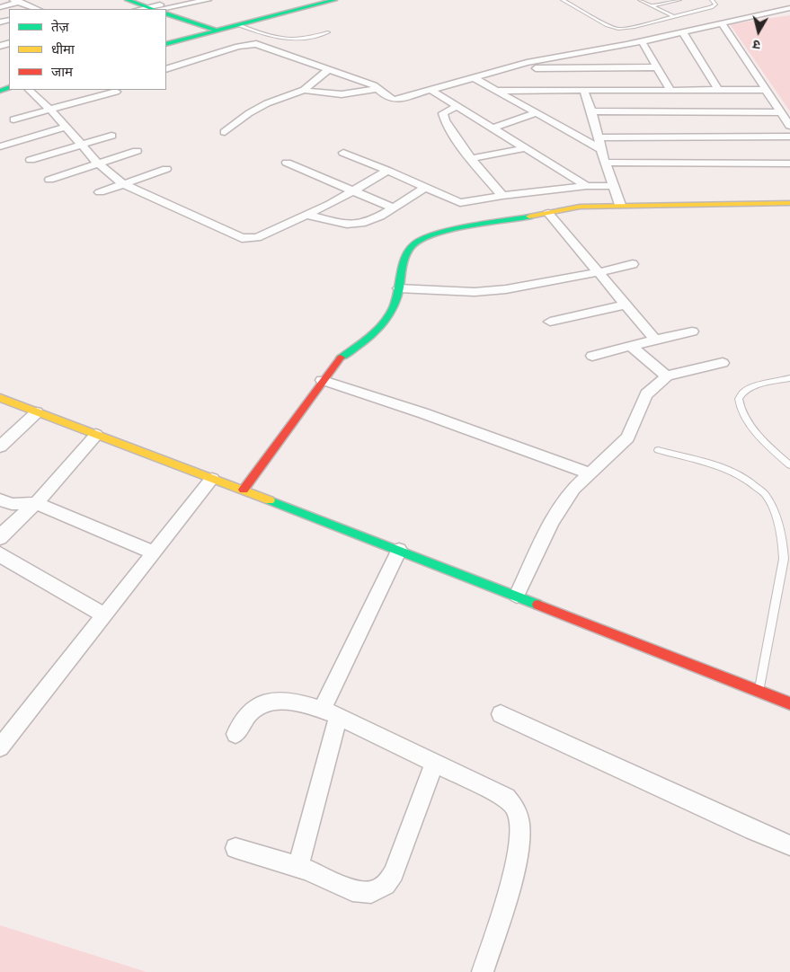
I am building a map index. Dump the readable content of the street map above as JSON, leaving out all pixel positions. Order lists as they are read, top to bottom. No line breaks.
{"legend":["तेज़","धीमा","जाम"],"north":"bottom"}
